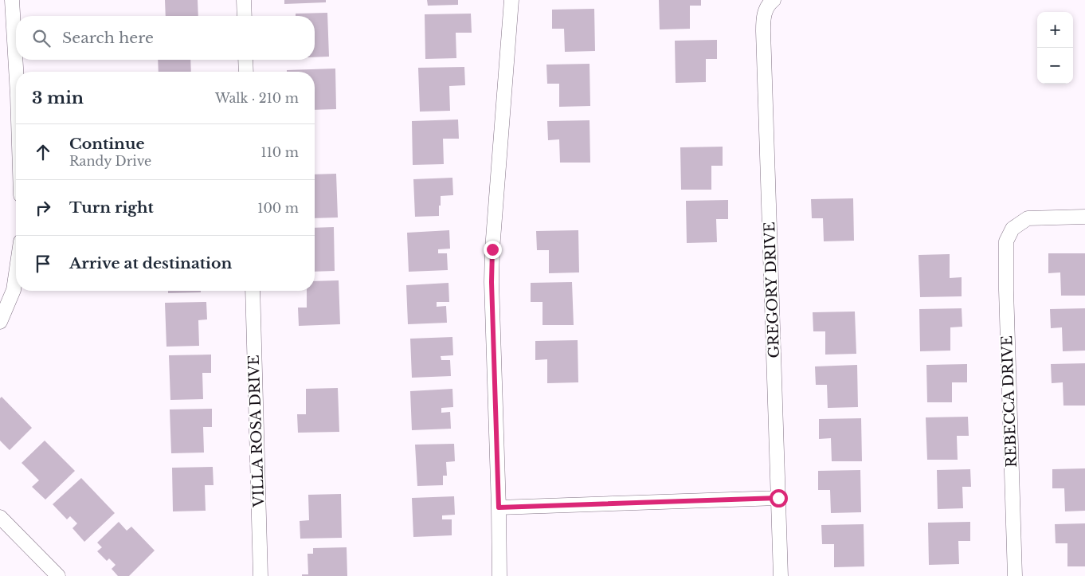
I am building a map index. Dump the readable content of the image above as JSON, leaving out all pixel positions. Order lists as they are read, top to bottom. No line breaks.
{"streets":{"street":["GREGORY DRIVE","REBECCA DRIVE","VILLA ROSA DRIVE"]},"page":{"map_buttons":["+","−"],"search":"Search here","heading":["3 min","Walk · 210 m"],"list":[["Continue","Randy Drive","110 m"],["Turn right","100 m"],"Arrive at destination"]}}
